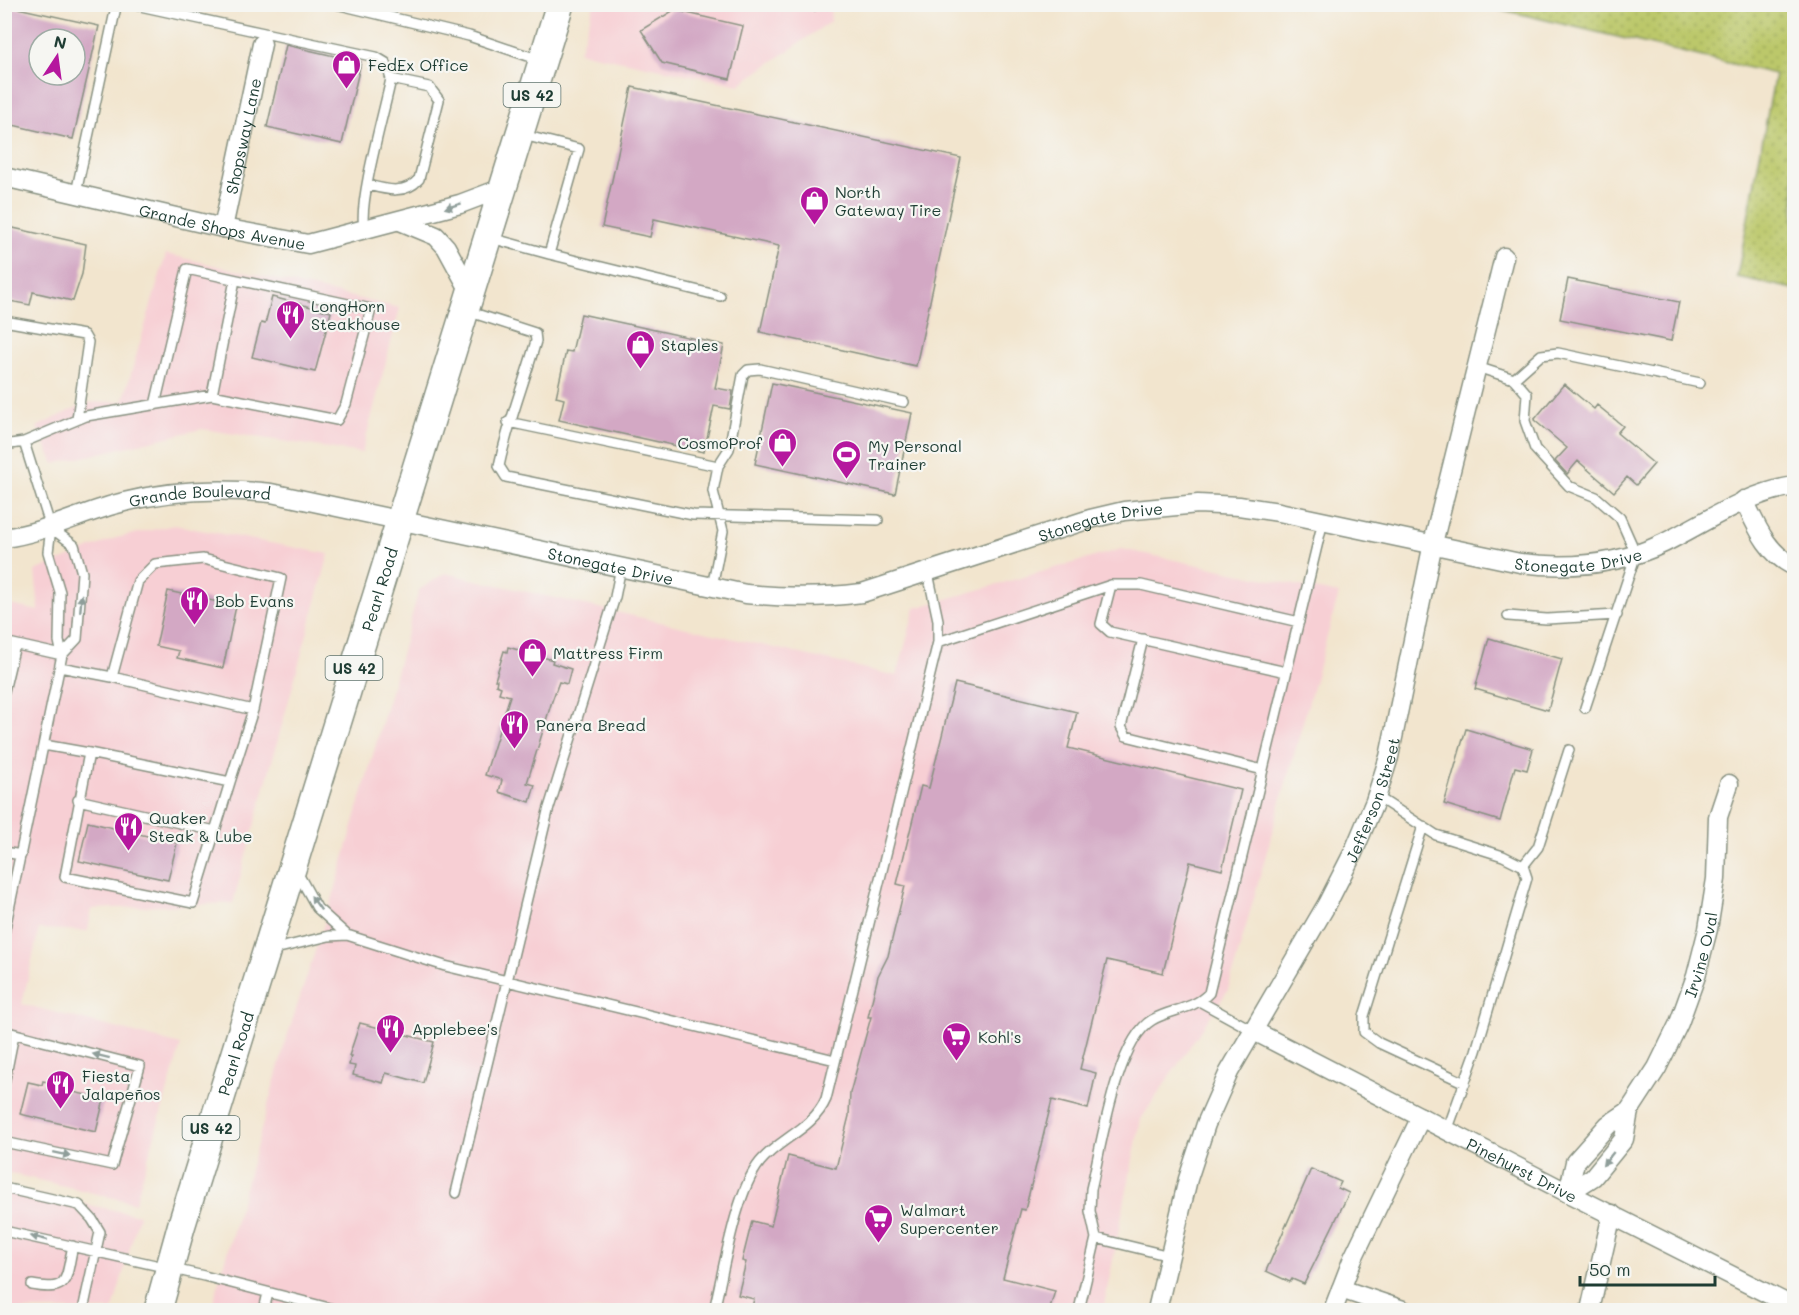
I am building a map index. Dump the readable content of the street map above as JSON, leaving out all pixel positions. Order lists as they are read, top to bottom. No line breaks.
{"streets":{"main road":["US 42","Pearl Road"],"street":["Shopsway Lane","Grande Shops Avenue","Grande Boulevard","Stonegate Drive","Jefferson Street","Irvine Oval","Pinehurst Drive"]},"crossings":[["Shopsway Lane","Grande Shops Avenue"],["Grande Shops Avenue","Pearl Road"],["Grande Boulevard","Stonegate Drive"],["Grande Boulevard","Pearl Road"],["Stonegate Drive","Pearl Road"],["Stonegate Drive","Jefferson Street"],["Jefferson Street","Pinehurst Drive"],["Irvine Oval","Pinehurst Drive"]],"places":{"shop":["FedEx Office","North Gateway Tire","Staples","CosmoProf","Mattress Firm"],"restaurant":["LongHorn Steakhouse","Bob Evans","Panera Bread","Quaker Steak & Lube","Applebee's","Fiesta Jalapeños"],"sports":["My Personal Trainer"],"supermarket":["Kohl's","Walmart Supercenter"]},"scale_bar":"50 m","north":"top"}
